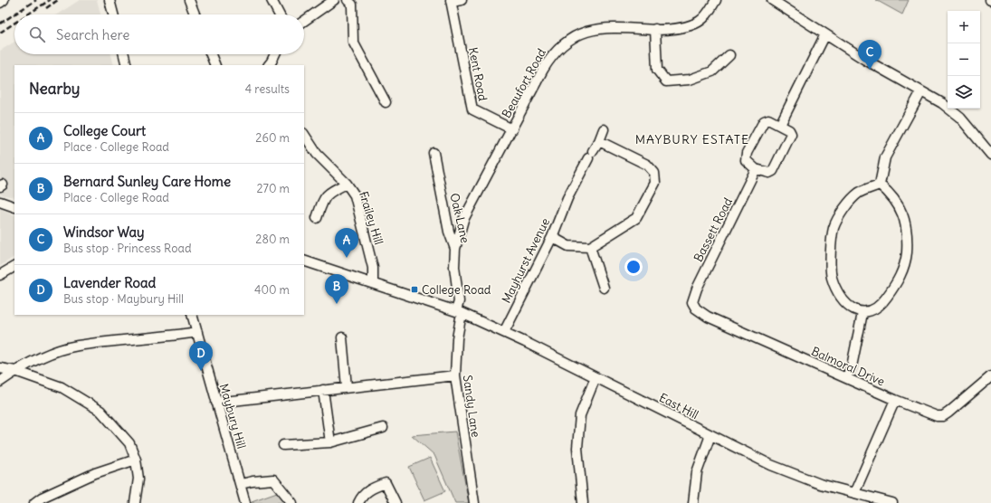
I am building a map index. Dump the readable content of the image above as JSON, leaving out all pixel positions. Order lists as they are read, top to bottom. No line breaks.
{"streets":{"street":["Kent Road","Beaufort Road","Frailey Hill","Oak Lane","Bassett Road","Mayhurst Avenue","Balmoral Drive","Sandy Lane","East Hill","Maybury Hill"]},"crossings":[["Kent Road","Beaufort Road"],["Beaufort Road","Oak Lane"],["Oak Lane","Sandy Lane"],["Oak Lane","East Hill"],["Bassett Road","Balmoral Drive"],["Mayhurst Avenue","East Hill"],["Sandy Lane","East Hill"]],"districts":["MAYBURY ESTATE"],"places":{"transit":["College Road"]},"page":{"map_buttons":["+","−"],"search":"Search here","pins":["C","A","B","D"],"heading":["Nearby","4 results"],"list":[{"mark":"A","name":"College Court","note":"Place · College Road","value":"260 m"},{"mark":"B","name":"Bernard Sunley Care Home","note":"Place · College Road","value":"270 m"},{"mark":"C","name":"Windsor Way","note":"Bus stop · Princess Road","value":"280 m"},{"mark":"D","name":"Lavender Road","note":"Bus stop · Maybury Hill","value":"400 m"}]}}
